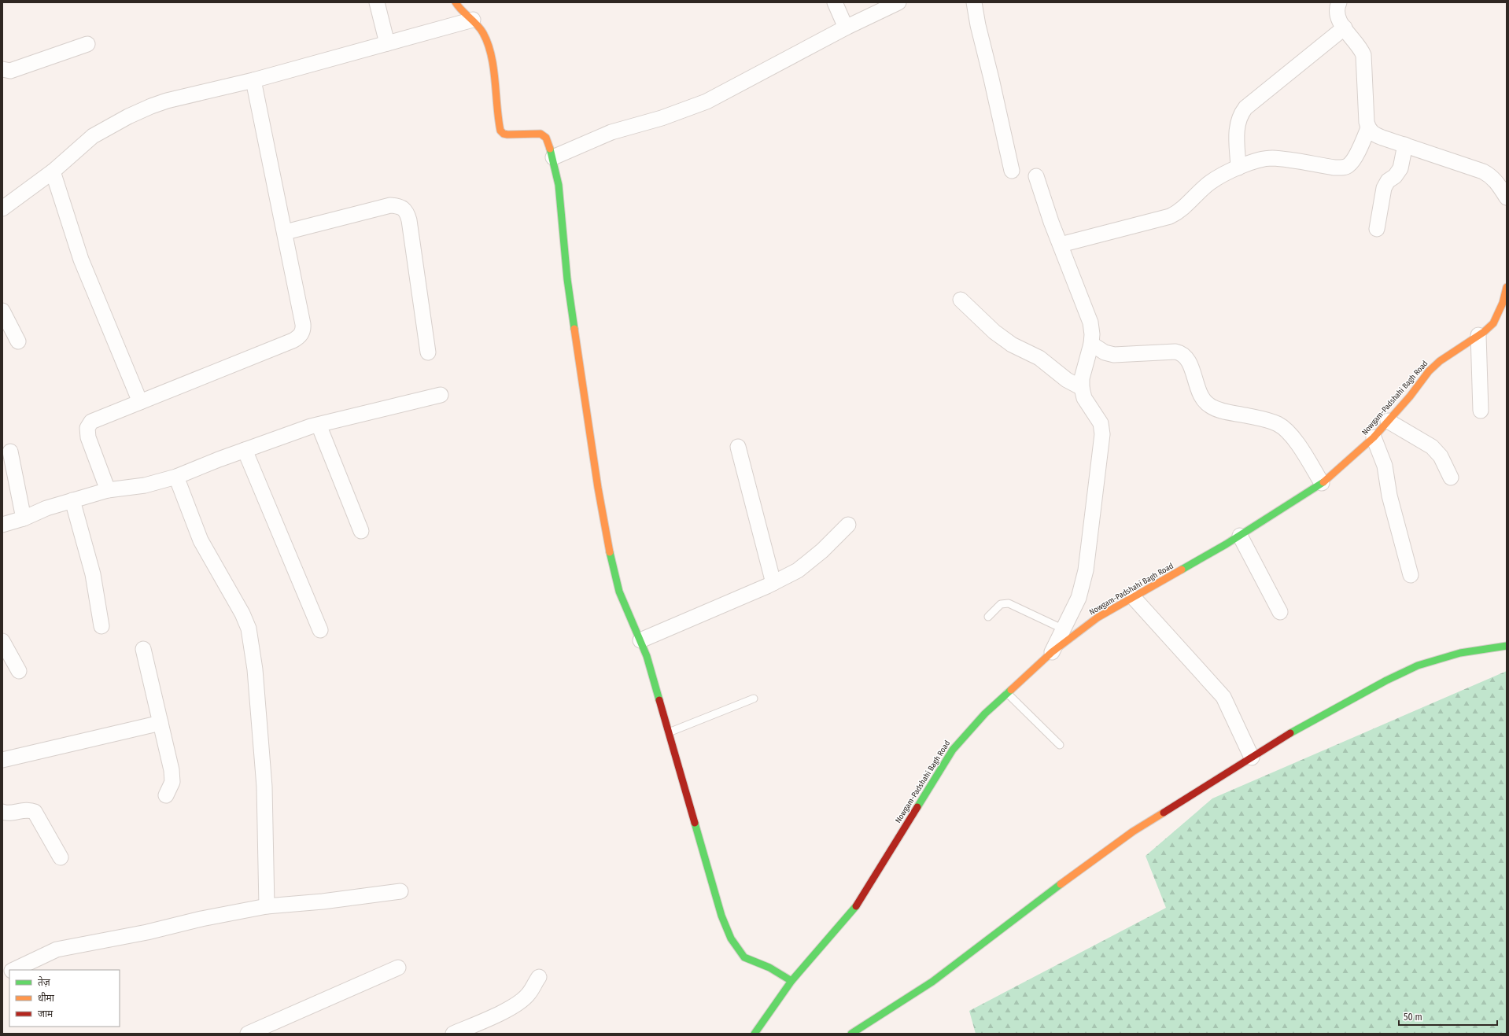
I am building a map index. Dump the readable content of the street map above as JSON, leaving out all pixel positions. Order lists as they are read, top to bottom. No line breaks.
{"streets":{"street":["Nowgam-Padshahi Bagh Road"]},"legend":["तेज़","धीमा","जाम"],"scale_bar":"50 m"}
